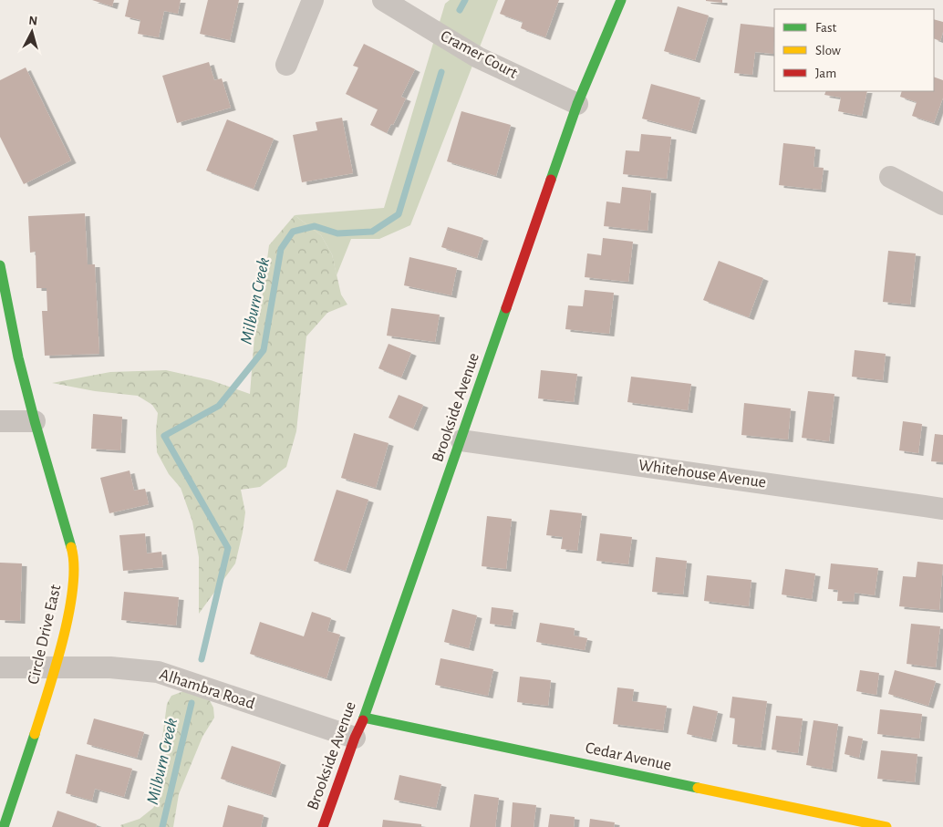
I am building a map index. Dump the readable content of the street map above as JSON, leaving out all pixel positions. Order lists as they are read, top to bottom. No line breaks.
{"streets":{"street":["Cramer Court","Brookside Avenue","Whitehouse Avenue","Circle Drive East","Alhambra Road","Cedar Avenue"]},"crossings":[["Cramer Court","Brookside Avenue"],["Brookside Avenue","Whitehouse Avenue"],["Brookside Avenue","Alhambra Road"],["Brookside Avenue","Cedar Avenue"],["Circle Drive East","Alhambra Road"]],"water":["Milburn Creek"],"legend":["Fast","Slow","Jam"],"north":"top"}
